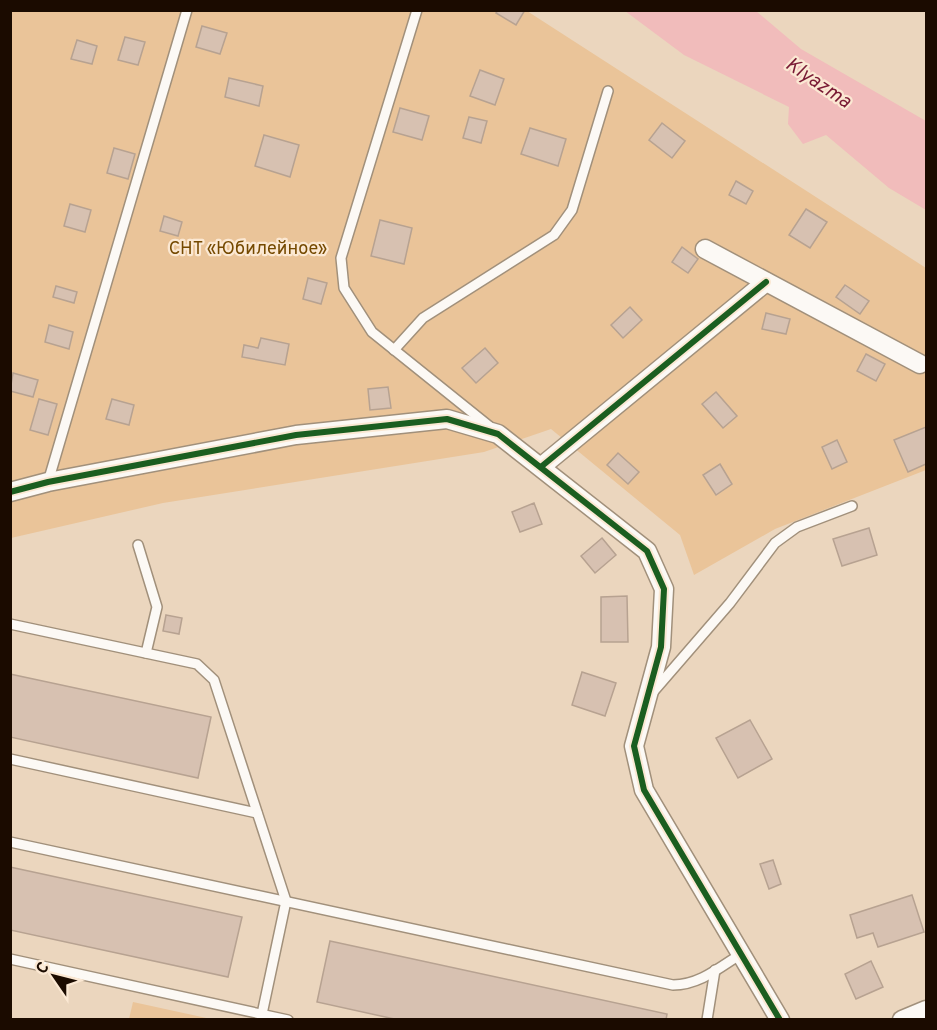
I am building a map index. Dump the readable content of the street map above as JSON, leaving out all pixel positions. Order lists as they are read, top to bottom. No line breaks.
{"water":["Klyazma"],"parks":["СНТ «Юбилейное»"],"north":"top left"}
